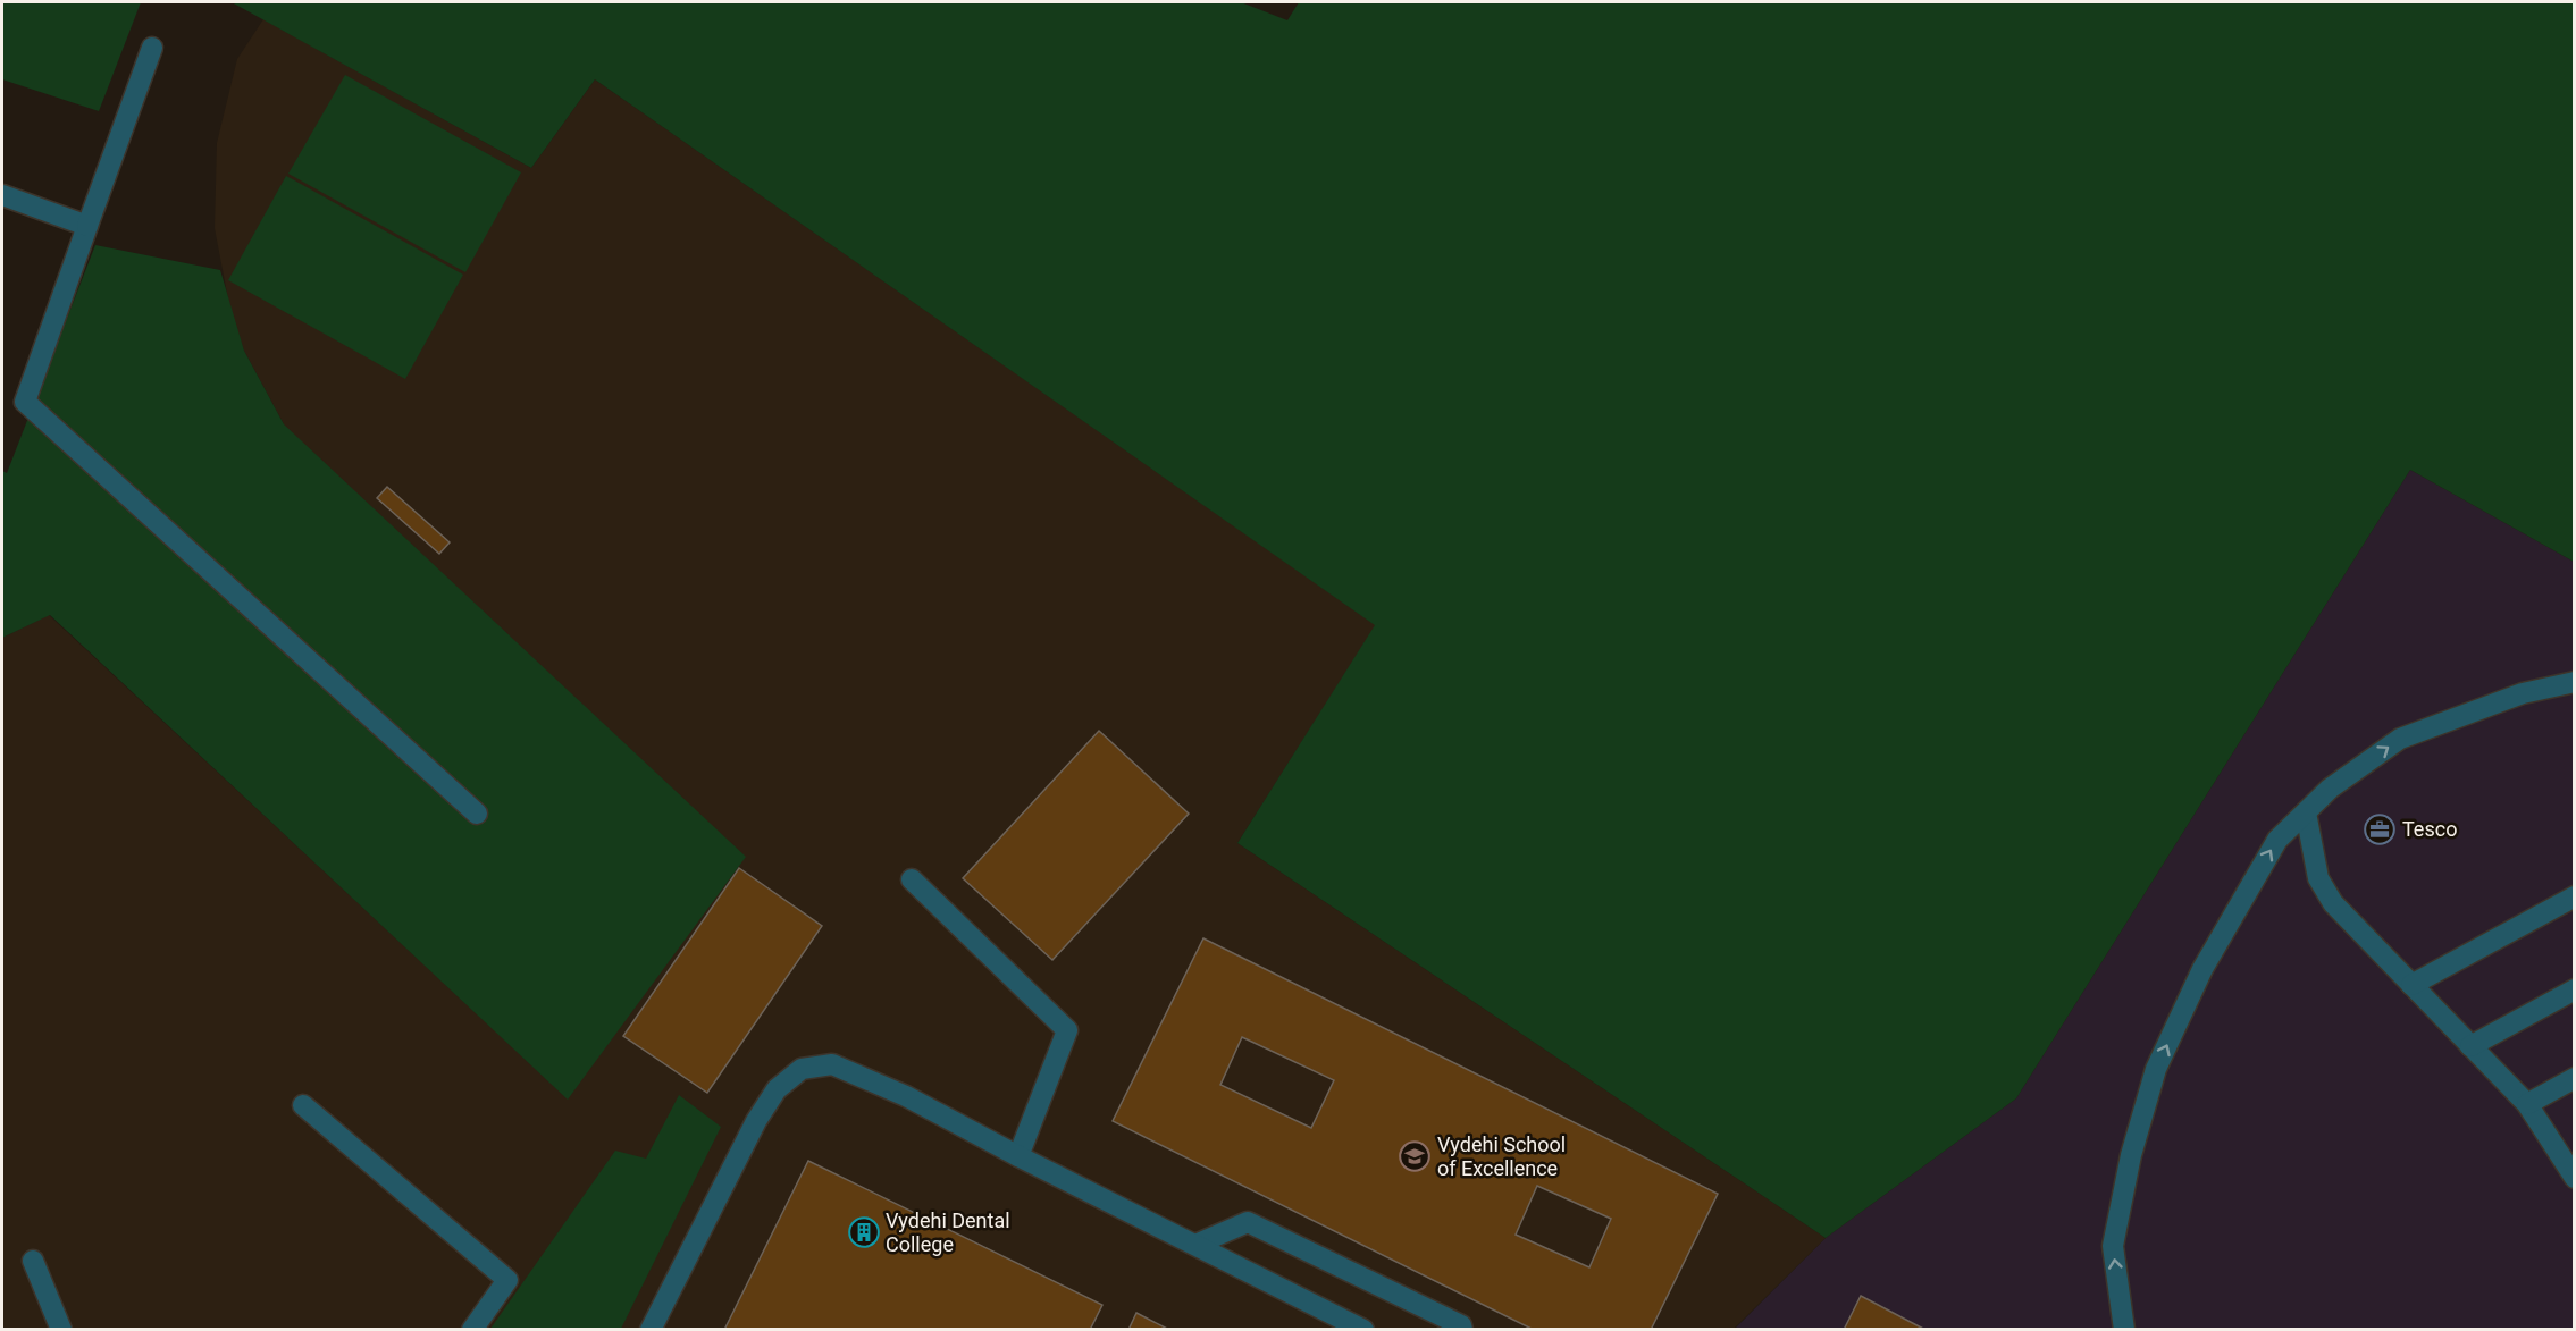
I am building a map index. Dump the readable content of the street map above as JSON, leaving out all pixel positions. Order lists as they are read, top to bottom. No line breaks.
{"places":{"office":["Tesco"],"school or university":["Vydehi School of Excellence"],"building":["Vydehi Dental College"]}}
